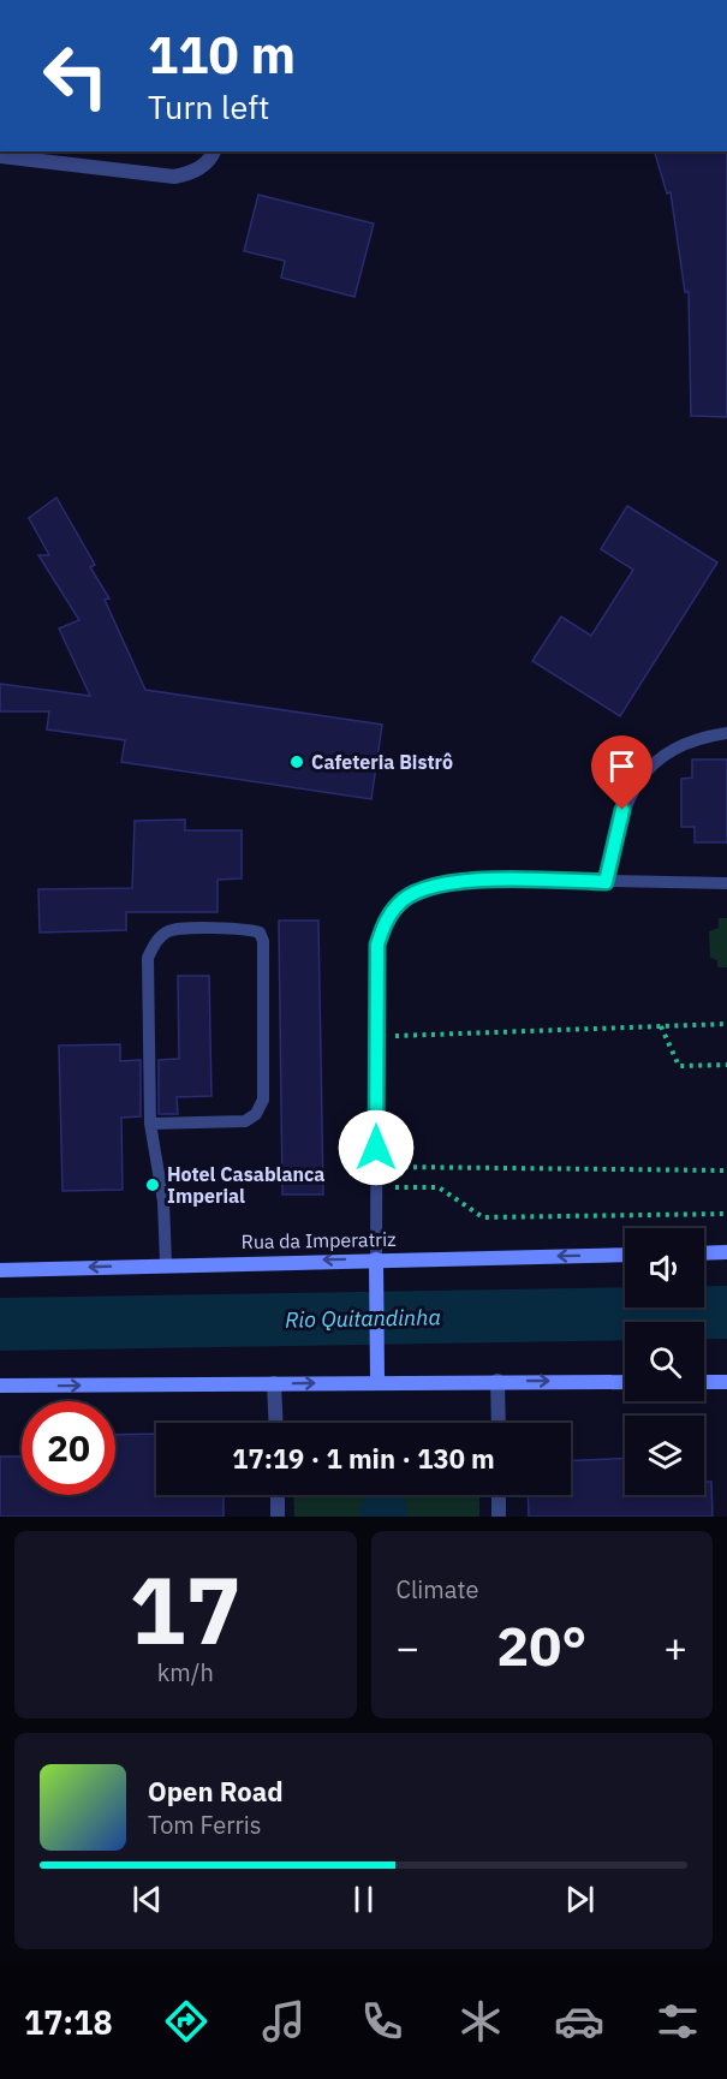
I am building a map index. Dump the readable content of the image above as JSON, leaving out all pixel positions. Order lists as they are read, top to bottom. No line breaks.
{"streets":{"main road":["Rua da Imperatriz"]},"water":["Rio Quitandinha"],"places":["Cafeteria Bistrô","Hotel Casablanca Imperial"],"page":{"turn":["110 m","Turn left"],"limit":"20","trip":"17:19 · 1 min · 130 m","tile":[["17","km/h"],"Climate"],"heat":["−","20°","+"],"song":["Open Road","Tom Ferris"],"tabs":"17:18"}}
